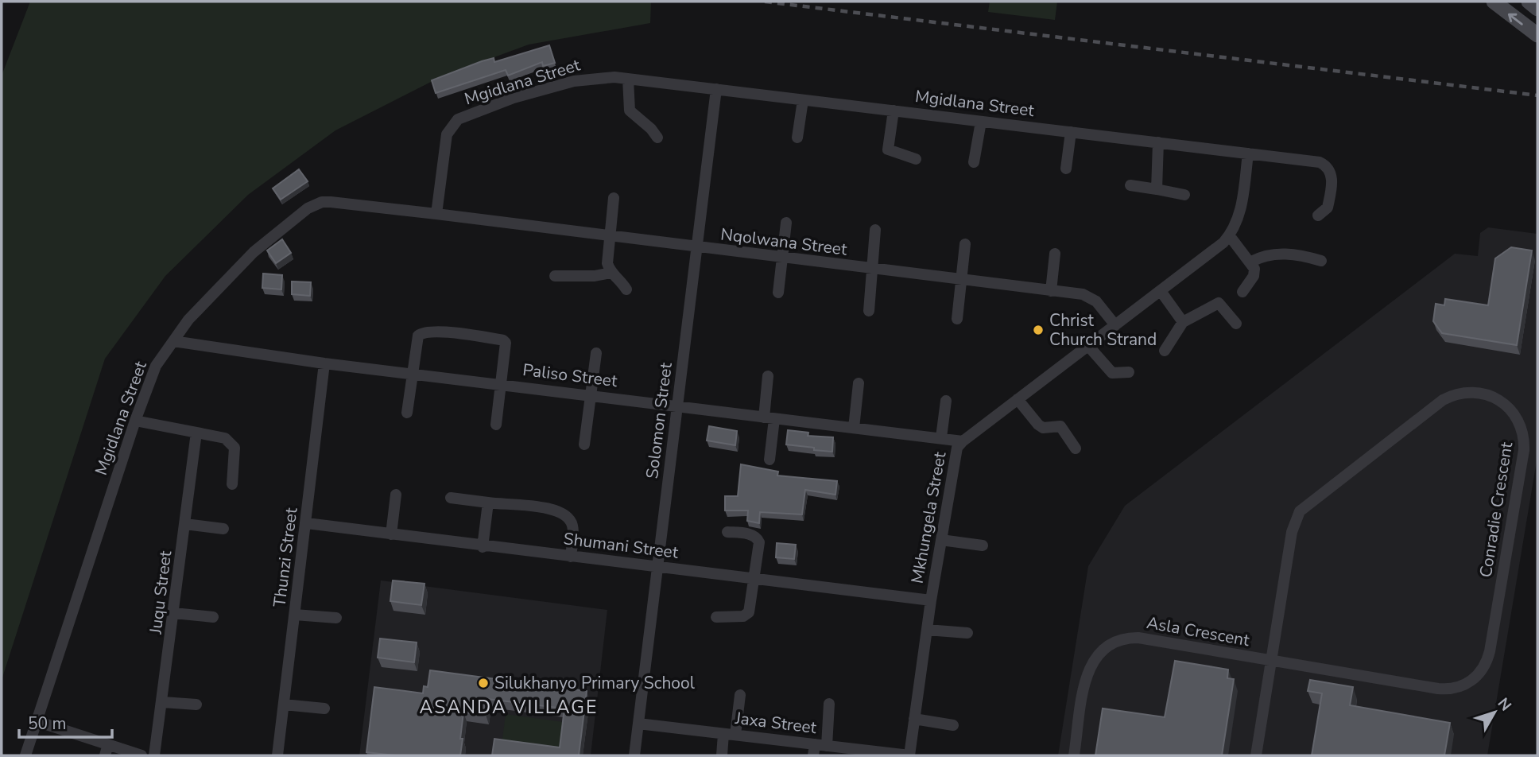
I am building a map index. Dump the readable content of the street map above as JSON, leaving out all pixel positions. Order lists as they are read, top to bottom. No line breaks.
{"streets":{"street":["Mgidlana Street","Nqolwana Street","Paliso Street","Solomon Street","Conradie Crescent","Mkhungela Street","Shumani Street","Thunzi Street","Juqu Street","Asla Crescent","Jaxa Street"]},"crossings":[["Mgidlana Street","Nqolwana Street"],["Mgidlana Street","Paliso Street"],["Mgidlana Street","Solomon Street"],["Mgidlana Street","Mkhungela Street"],["Nqolwana Street","Solomon Street"],["Nqolwana Street","Mkhungela Street"],["Paliso Street","Solomon Street"],["Paliso Street","Mkhungela Street"],["Paliso Street","Thunzi Street"],["Solomon Street","Shumani Street"],["Solomon Street","Jaxa Street"],["Conradie Crescent","Asla Crescent"],["Mkhungela Street","Shumani Street"],["Mkhungela Street","Jaxa Street"],["Shumani Street","Thunzi Street"]],"districts":["ASANDA VILLAGE"],"places":["Christ Church Strand","Silukhanyo Primary School"],"scale_bar":"50 m","north":"top right"}
